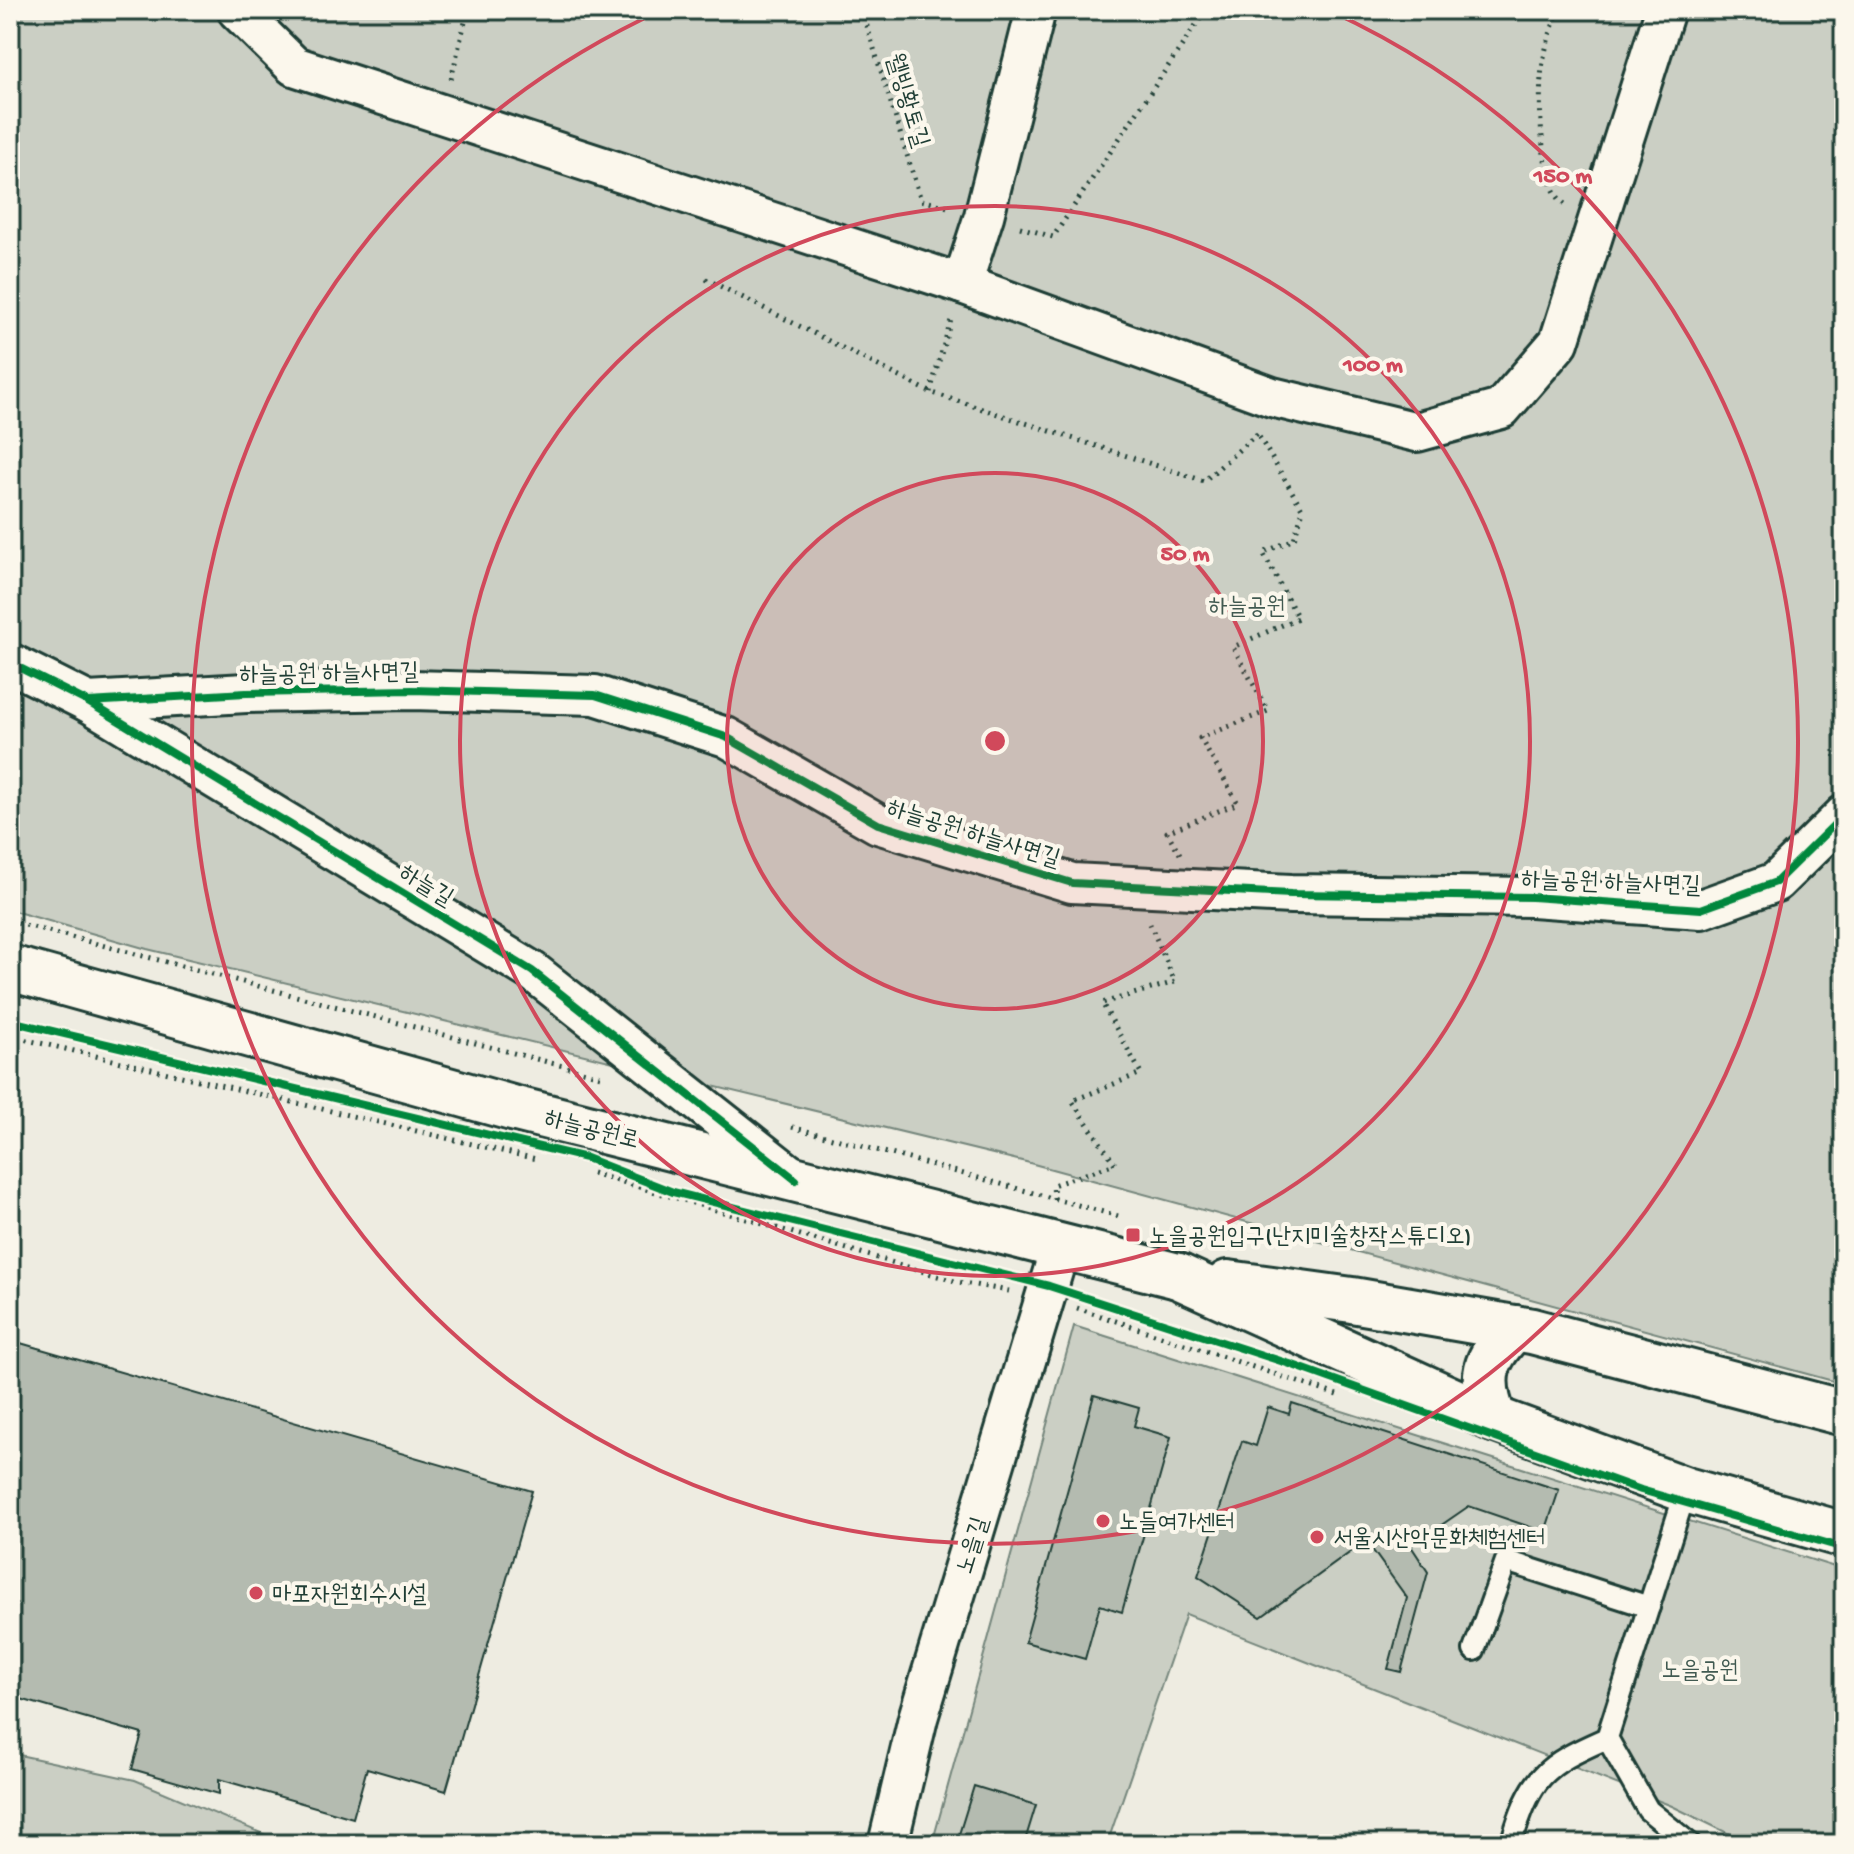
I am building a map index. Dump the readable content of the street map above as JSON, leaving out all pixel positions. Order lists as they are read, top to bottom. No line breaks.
{"streets":{"main road":["하늘공원로"],"street":["하늘공원 하늘사면길","하늘길","노을길"],"path":["웰빙황토길"]},"crossings":[["하늘공원 하늘사면길","하늘길"],["하늘길","하늘공원로"],["하늘공원로","노을길"]],"parks":["하늘공원","노을공원"],"places":{"transit":["노을공원입구(난지미술창작스튜디오)"],"other":["노들여가센터","서울시산악문화체험센터","마포자원회수시설"]},"rings":["150 m","100 m","50 m"]}
